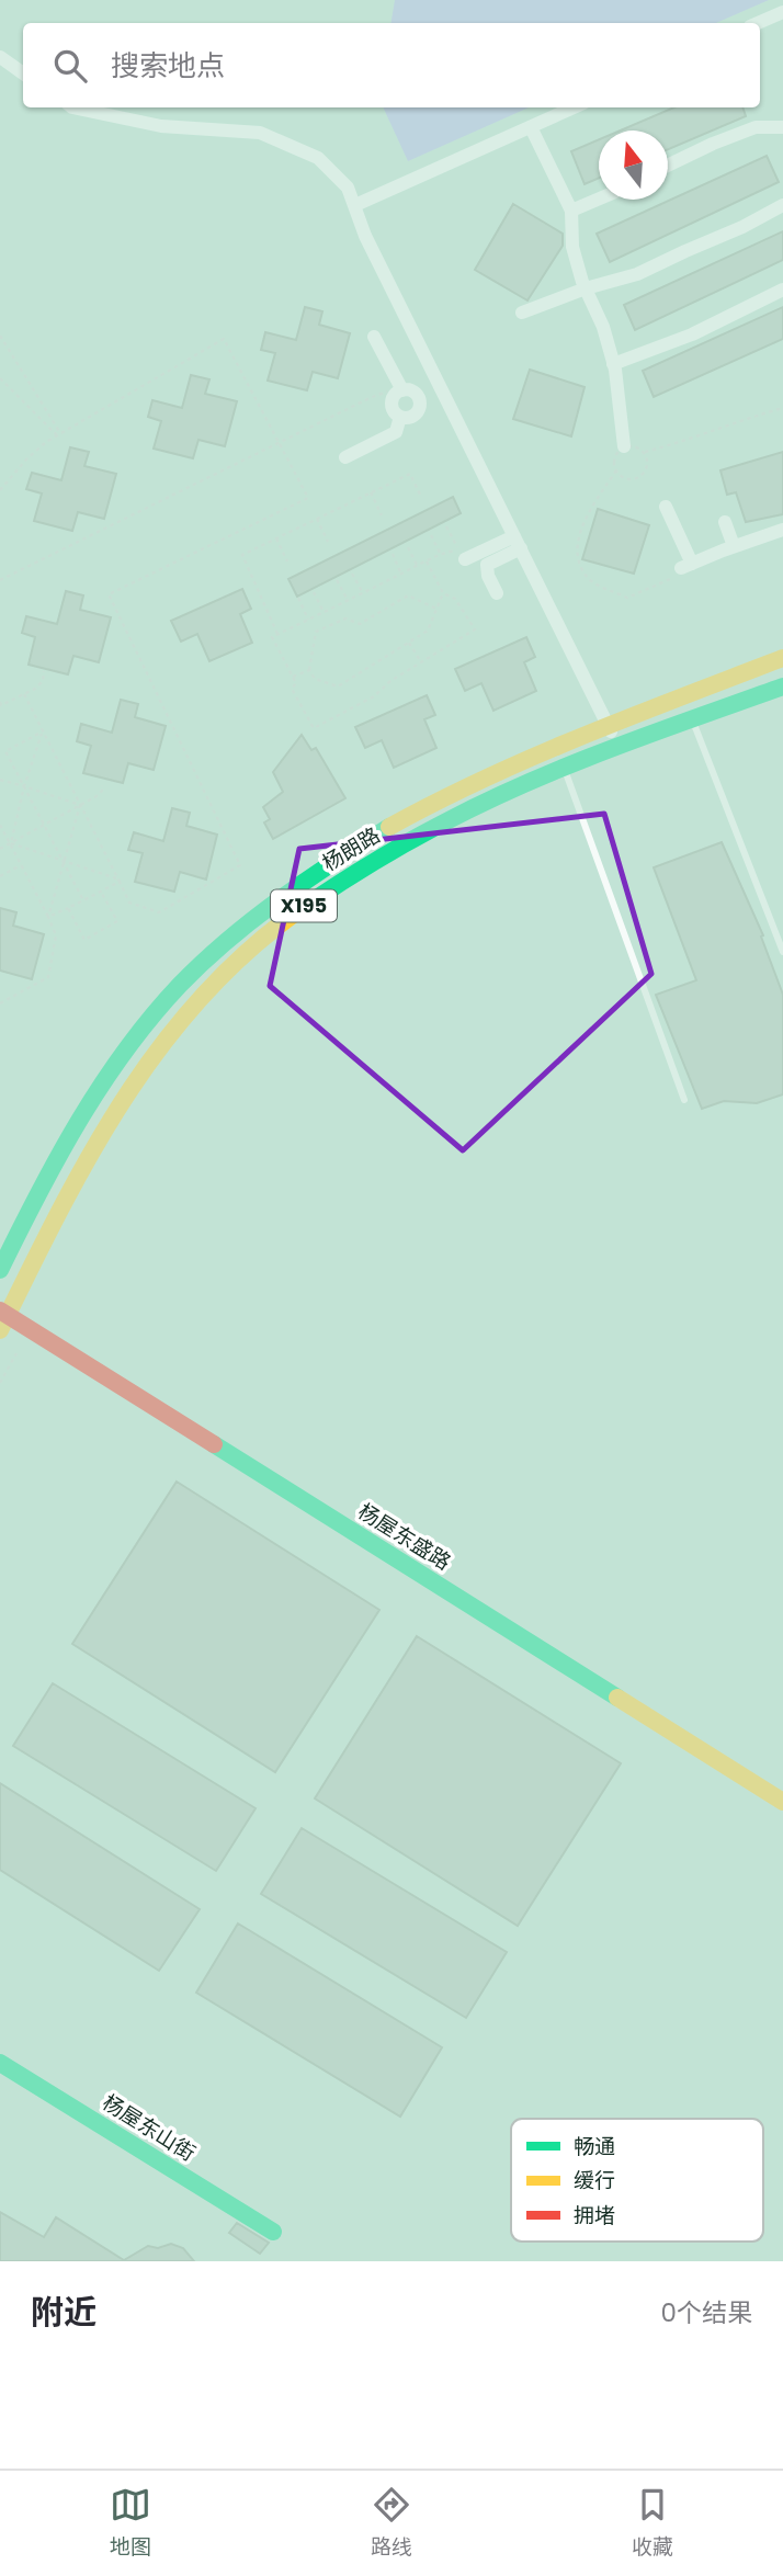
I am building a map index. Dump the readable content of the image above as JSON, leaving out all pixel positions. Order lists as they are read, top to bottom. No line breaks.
{"streets":{"main road":["杨朗路","X195","杨屋东盛路","杨屋东山街"]},"crossings":[["杨朗路","杨屋东盛路"]],"legend":["畅通","缓行","拥堵"],"north":"top","page":{"search":"搜索地点","heading":["附近","0个结果"],"nav":["地图","路线","收藏"]}}
